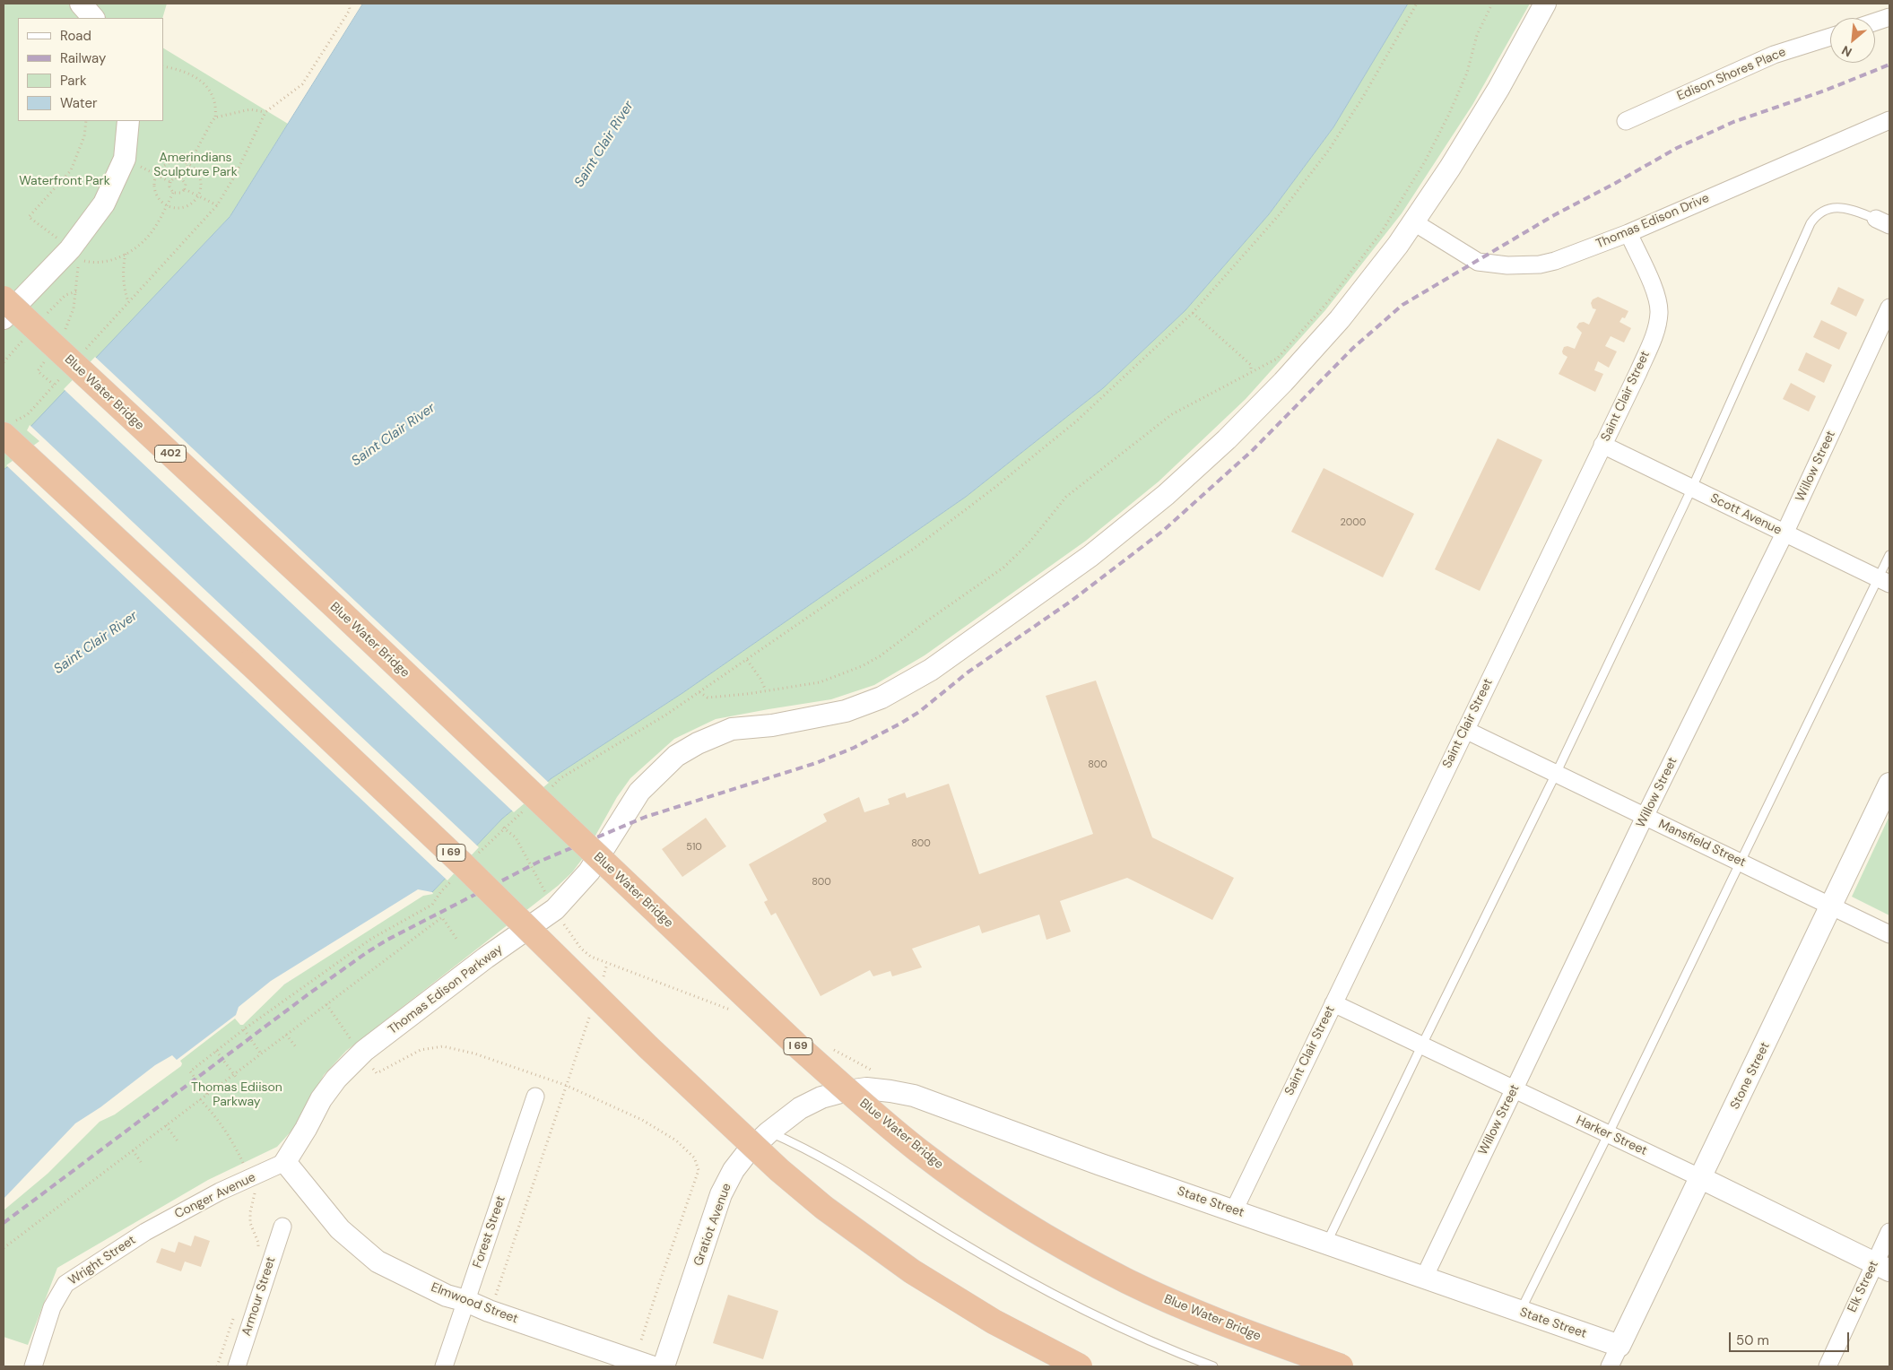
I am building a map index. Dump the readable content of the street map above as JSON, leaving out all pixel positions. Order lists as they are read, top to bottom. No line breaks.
{"streets":{"highway":["Blue Water Bridge","402","I 69"],"street":["Edison Shores Place","Thomas Edison Drive","Saint Clair Street","Willow Street","Scott Avenue","Mansfield Street","Thomas Edison Parkway","Stone Street","Harker Street","Conger Avenue","State Street","Gratiot Avenue","Forest Street","Wright Street","Elk Street","Armour Street","Elmwood Street"]},"crossings":[["Thomas Edison Drive","Saint Clair Street"],["Thomas Edison Drive","Thomas Edison Parkway"],["Saint Clair Street","Scott Avenue"],["Saint Clair Street","Mansfield Street"],["Saint Clair Street","Harker Street"],["Saint Clair Street","State Street"],["Willow Street","Scott Avenue"],["Willow Street","Mansfield Street"],["Willow Street","Harker Street"],["Willow Street","State Street"],["Mansfield Street","Stone Street"],["Thomas Edison Parkway","Conger Avenue"],["Thomas Edison Parkway","Elmwood Street"],["Stone Street","Harker Street"],["Stone Street","State Street"],["Harker Street","Elk Street"],["Conger Avenue","Wright Street"],["Conger Avenue","Elmwood Street"],["State Street","Gratiot Avenue"],["Forest Street","Elmwood Street"]],"water":["Saint Clair River"],"parks":["Amerindians Sculpture Park","Waterfront Park","Thomas Ediison Parkway"],"house_numbers":["2000","800","800","510","800"],"legend":["Road","Railway","Park","Water"],"scale_bar":"50 m","north":"bottom left"}
